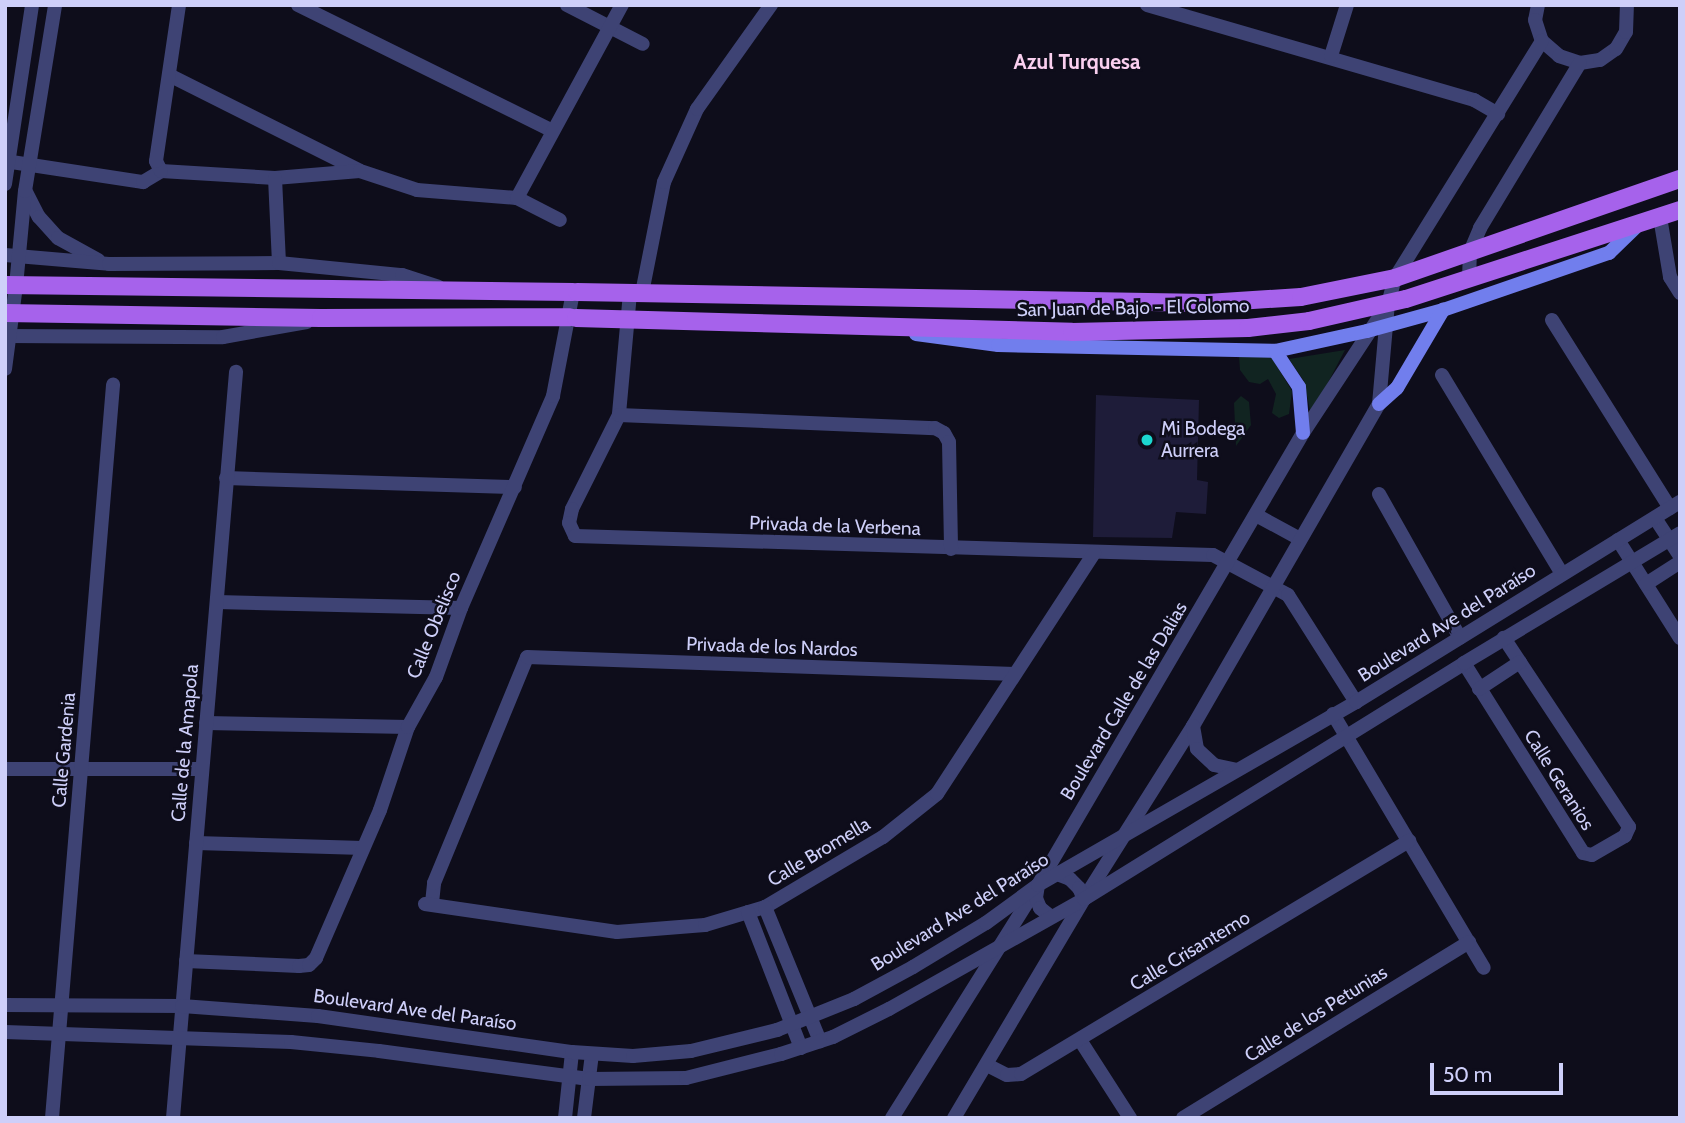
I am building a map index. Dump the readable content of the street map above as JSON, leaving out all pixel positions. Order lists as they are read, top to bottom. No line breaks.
{"streets":{"main road":["San Juan de Bajo - El Colomo"],"street":["Privada de la Verbena","Boulevard Ave del Paraíso","Calle Obelisco","Privada de los Nardos","Boulevard Calle de las Dalias","Calle de la Amapola","Calle Gardenia","Calle Geranios","Calle Bromella","Calle Crisantemo","Calle de los Petunias"]},"crossings":[["San Juan de Bajo - El Colomo","Calle Obelisco"],["San Juan de Bajo - El Colomo","Boulevard Calle de las Dalias"],["Privada de la Verbena","Boulevard Ave del Paraíso"],["Privada de la Verbena","Boulevard Calle de las Dalias"],["Privada de la Verbena","Calle Bromella"],["Boulevard Ave del Paraíso","Boulevard Calle de las Dalias"],["Boulevard Ave del Paraíso","Calle de la Amapola"],["Boulevard Ave del Paraíso","Calle Gardenia"],["Calle Obelisco","Calle de la Amapola"],["Privada de los Nardos","Calle Bromella"],["Boulevard Calle de las Dalias","Calle Crisantemo"]],"districts":["Azul Turquesa"],"places":["Mi Bodega Aurrera"],"scale_bar":"50 m"}
